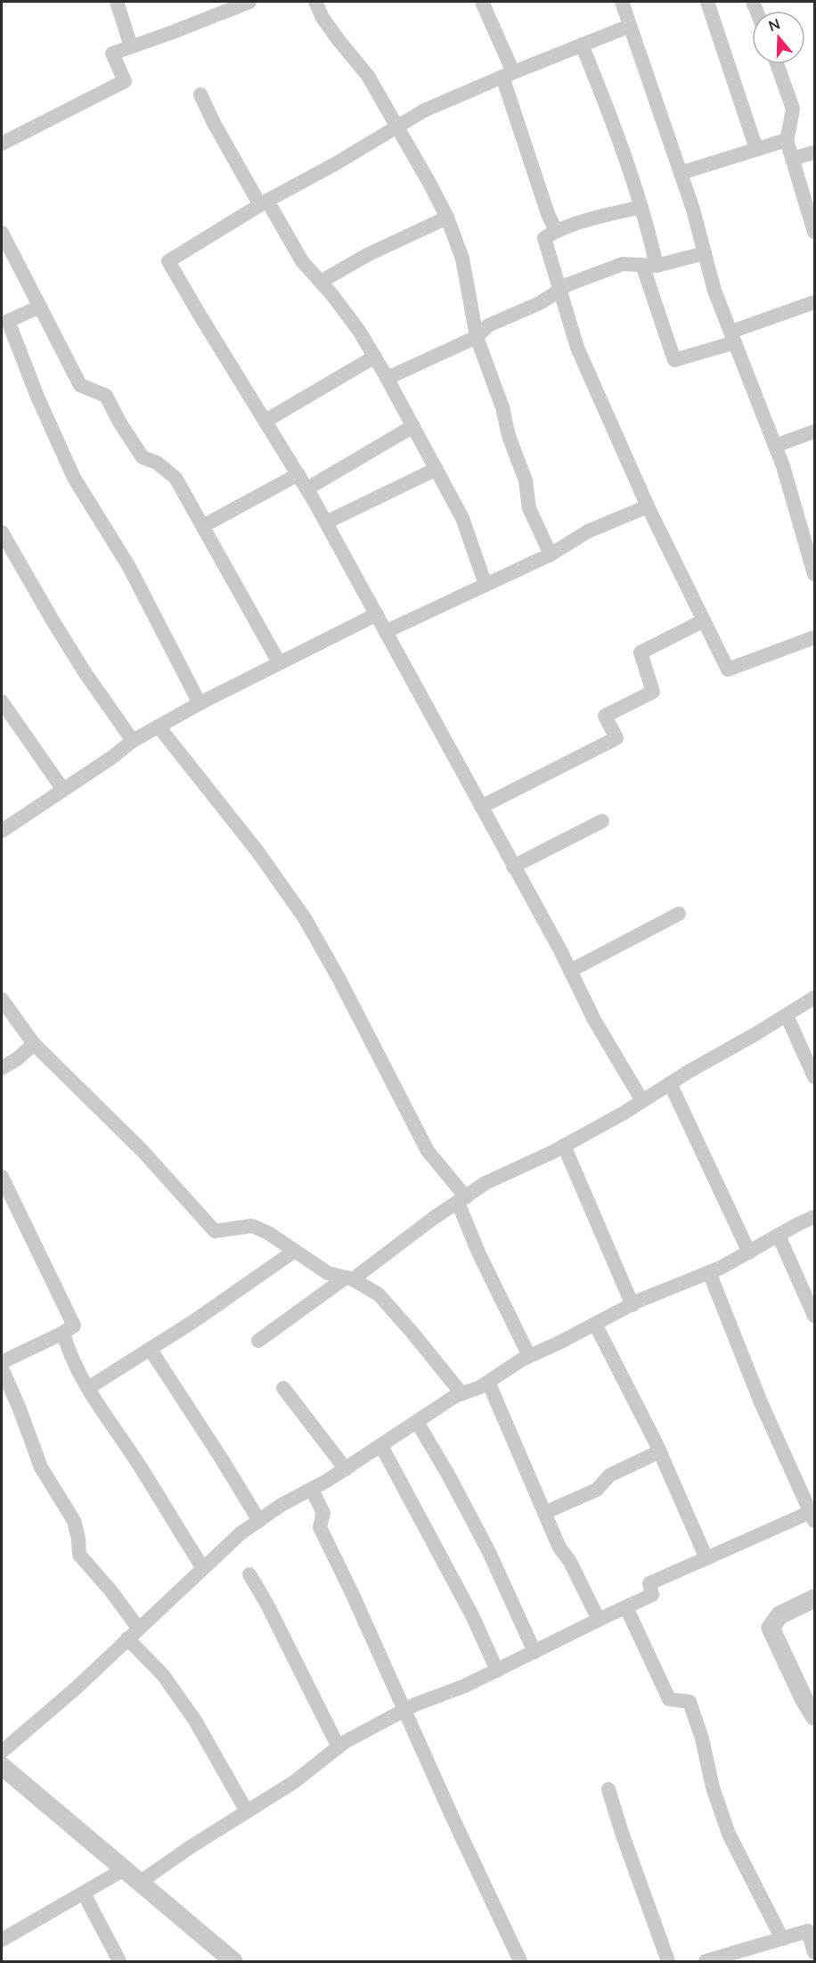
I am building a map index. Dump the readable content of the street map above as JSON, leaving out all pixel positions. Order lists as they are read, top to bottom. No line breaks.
{"north":"top"}
